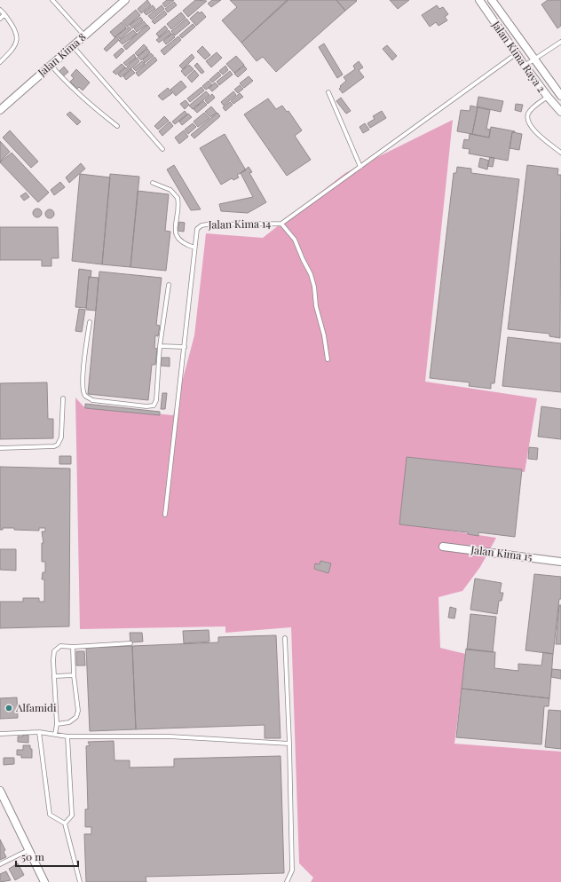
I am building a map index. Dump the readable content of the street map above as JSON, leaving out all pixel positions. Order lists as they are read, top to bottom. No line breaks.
{"streets":{"street":["Jalan Kima 8","Jalan Kima Raya 2","Jalan Kima 15"],"lane":["Jalan Kima 14"]},"crossings":[["Jalan Kima Raya 2","Jalan Kima 14"]],"places":["Alfamidi"],"scale_bar":"50 m"}
